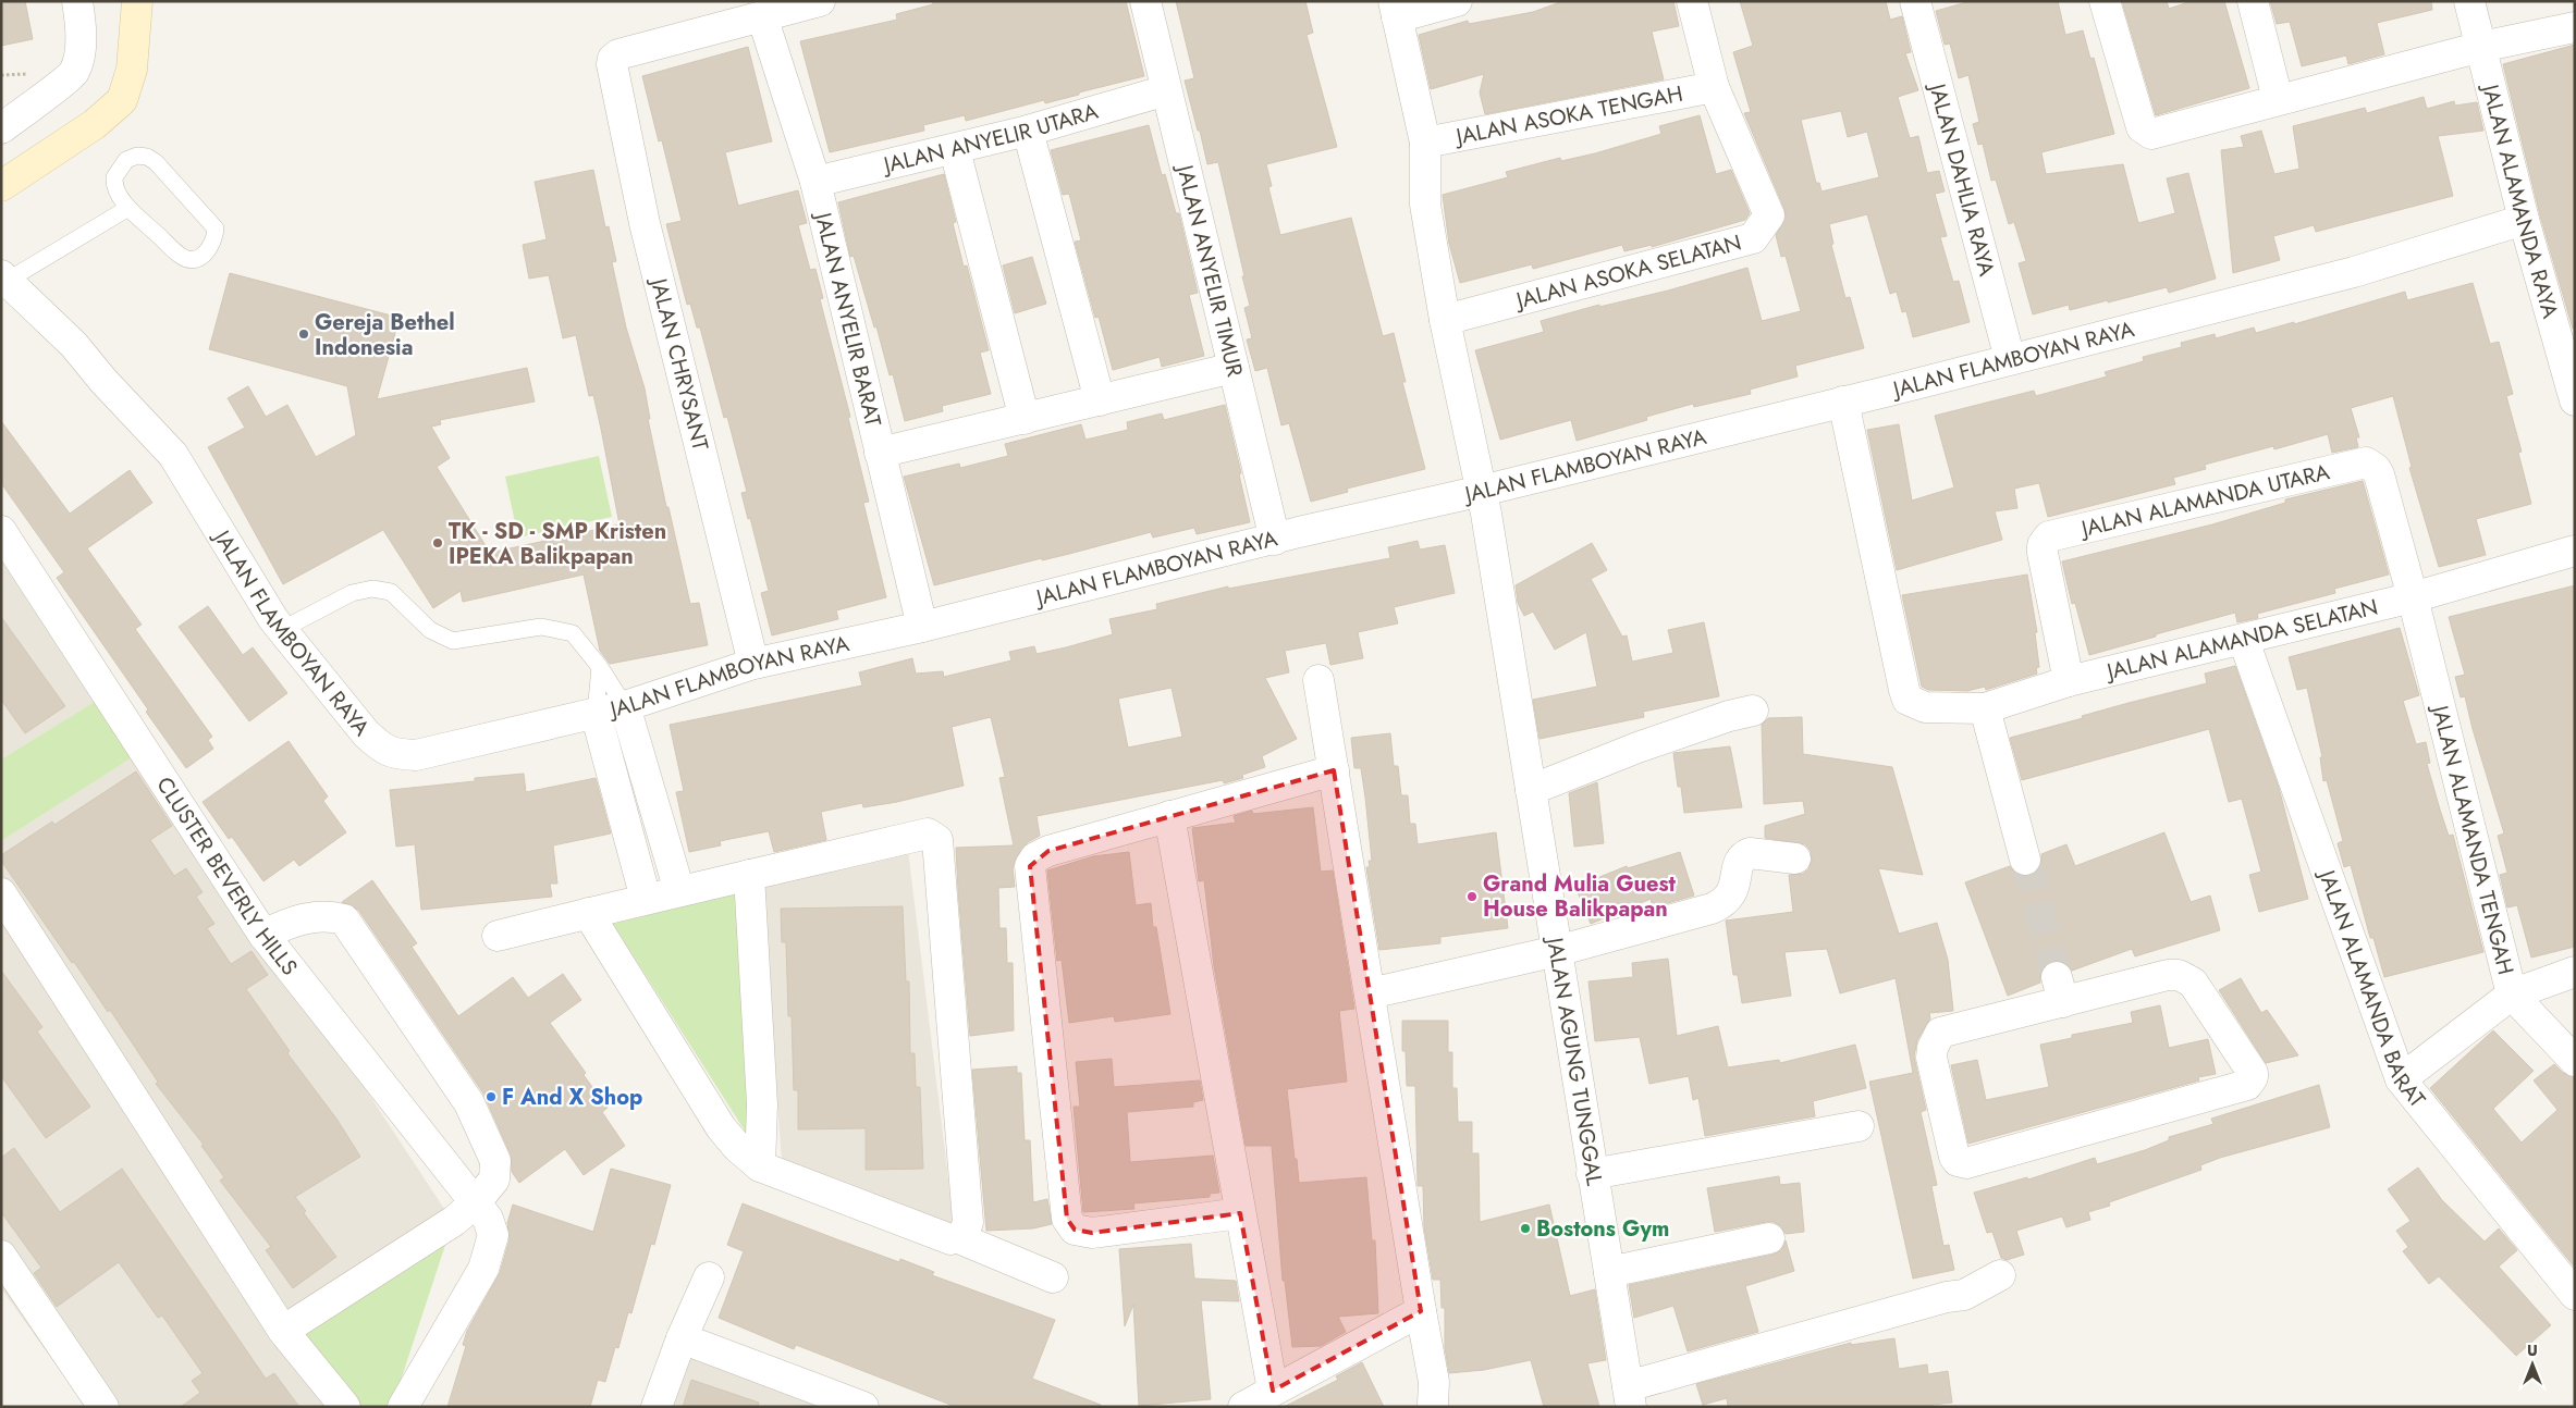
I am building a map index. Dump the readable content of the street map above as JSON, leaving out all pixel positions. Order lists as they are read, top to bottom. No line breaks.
{"streets":{"street":["JALAN ASOKA TENGAH","JALAN ANYELIR UTARA","JALAN DAHLIA RAYA","JALAN ALAMANDA RAYA","JALAN ANYELIR TIMUR","JALAN ASOKA SELATAN","JALAN ANYELIR BARAT","JALAN FLAMBOYAN RAYA","JALAN CHRYSANT","JALAN ALAMANDA UTARA","JALAN ALAMANDA SELATAN","JALAN ALAMANDA TENGAH","CLUSTER BEVERLY HILLS","JALAN ALAMANDA BARAT","JALAN AGUNG TUNGGAL"]},"crossings":[["JALAN ASOKA TENGAH","JALAN ASOKA SELATAN"],["JALAN ASOKA TENGAH","JALAN AGUNG TUNGGAL"],["JALAN ANYELIR UTARA","JALAN ANYELIR TIMUR"],["JALAN ANYELIR UTARA","JALAN ANYELIR BARAT"],["JALAN DAHLIA RAYA","JALAN FLAMBOYAN RAYA"],["JALAN ALAMANDA RAYA","JALAN FLAMBOYAN RAYA"],["JALAN ANYELIR TIMUR","JALAN FLAMBOYAN RAYA"],["JALAN ASOKA SELATAN","JALAN AGUNG TUNGGAL"],["JALAN ANYELIR BARAT","JALAN FLAMBOYAN RAYA"],["JALAN ANYELIR BARAT","JALAN CHRYSANT"],["JALAN FLAMBOYAN RAYA","JALAN CHRYSANT"],["JALAN FLAMBOYAN RAYA","JALAN ALAMANDA SELATAN"],["JALAN FLAMBOYAN RAYA","JALAN AGUNG TUNGGAL"],["JALAN ALAMANDA UTARA","JALAN ALAMANDA SELATAN"],["JALAN ALAMANDA UTARA","JALAN ALAMANDA TENGAH"],["JALAN ALAMANDA SELATAN","JALAN ALAMANDA TENGAH"],["JALAN ALAMANDA SELATAN","JALAN ALAMANDA BARAT"]],"places":["Gereja Bethel Indonesia","TK - SD - SMP Kristen IPEKA Balikpapan","Grand Mulia Guest House Balikpapan","F And X Shop","Bostons Gym"],"north":"top"}
